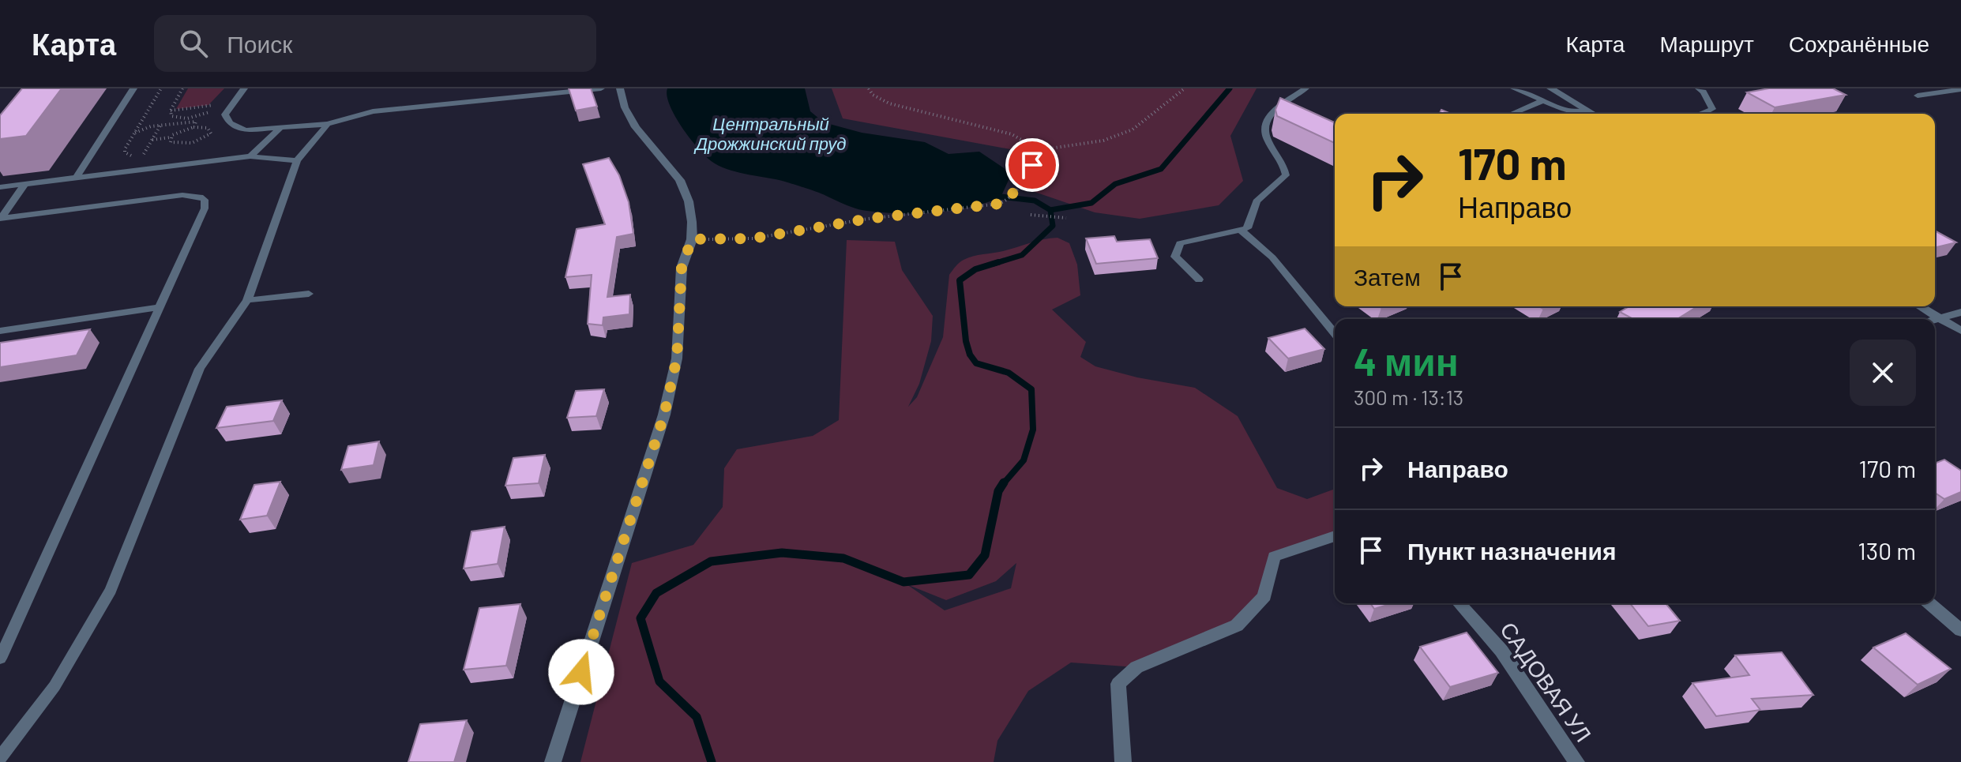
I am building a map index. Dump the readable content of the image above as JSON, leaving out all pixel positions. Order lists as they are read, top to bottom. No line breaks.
{"streets":{"street":["САДОВАЯ УЛ"]},"water":["Центральный Дрожжинский пруд"],"page":{"header":"Карта","search":"Поиск","nav":["Карта","Маршрут","Сохранённые"],"turn":["170 m","Направо"],"then":"Затем","heading":["4 мин","300 m · 13:13"],"list":[{"name":"Направо","value":"170 m"},{"name":"Пункт назначения","value":"130 m"}]}}
